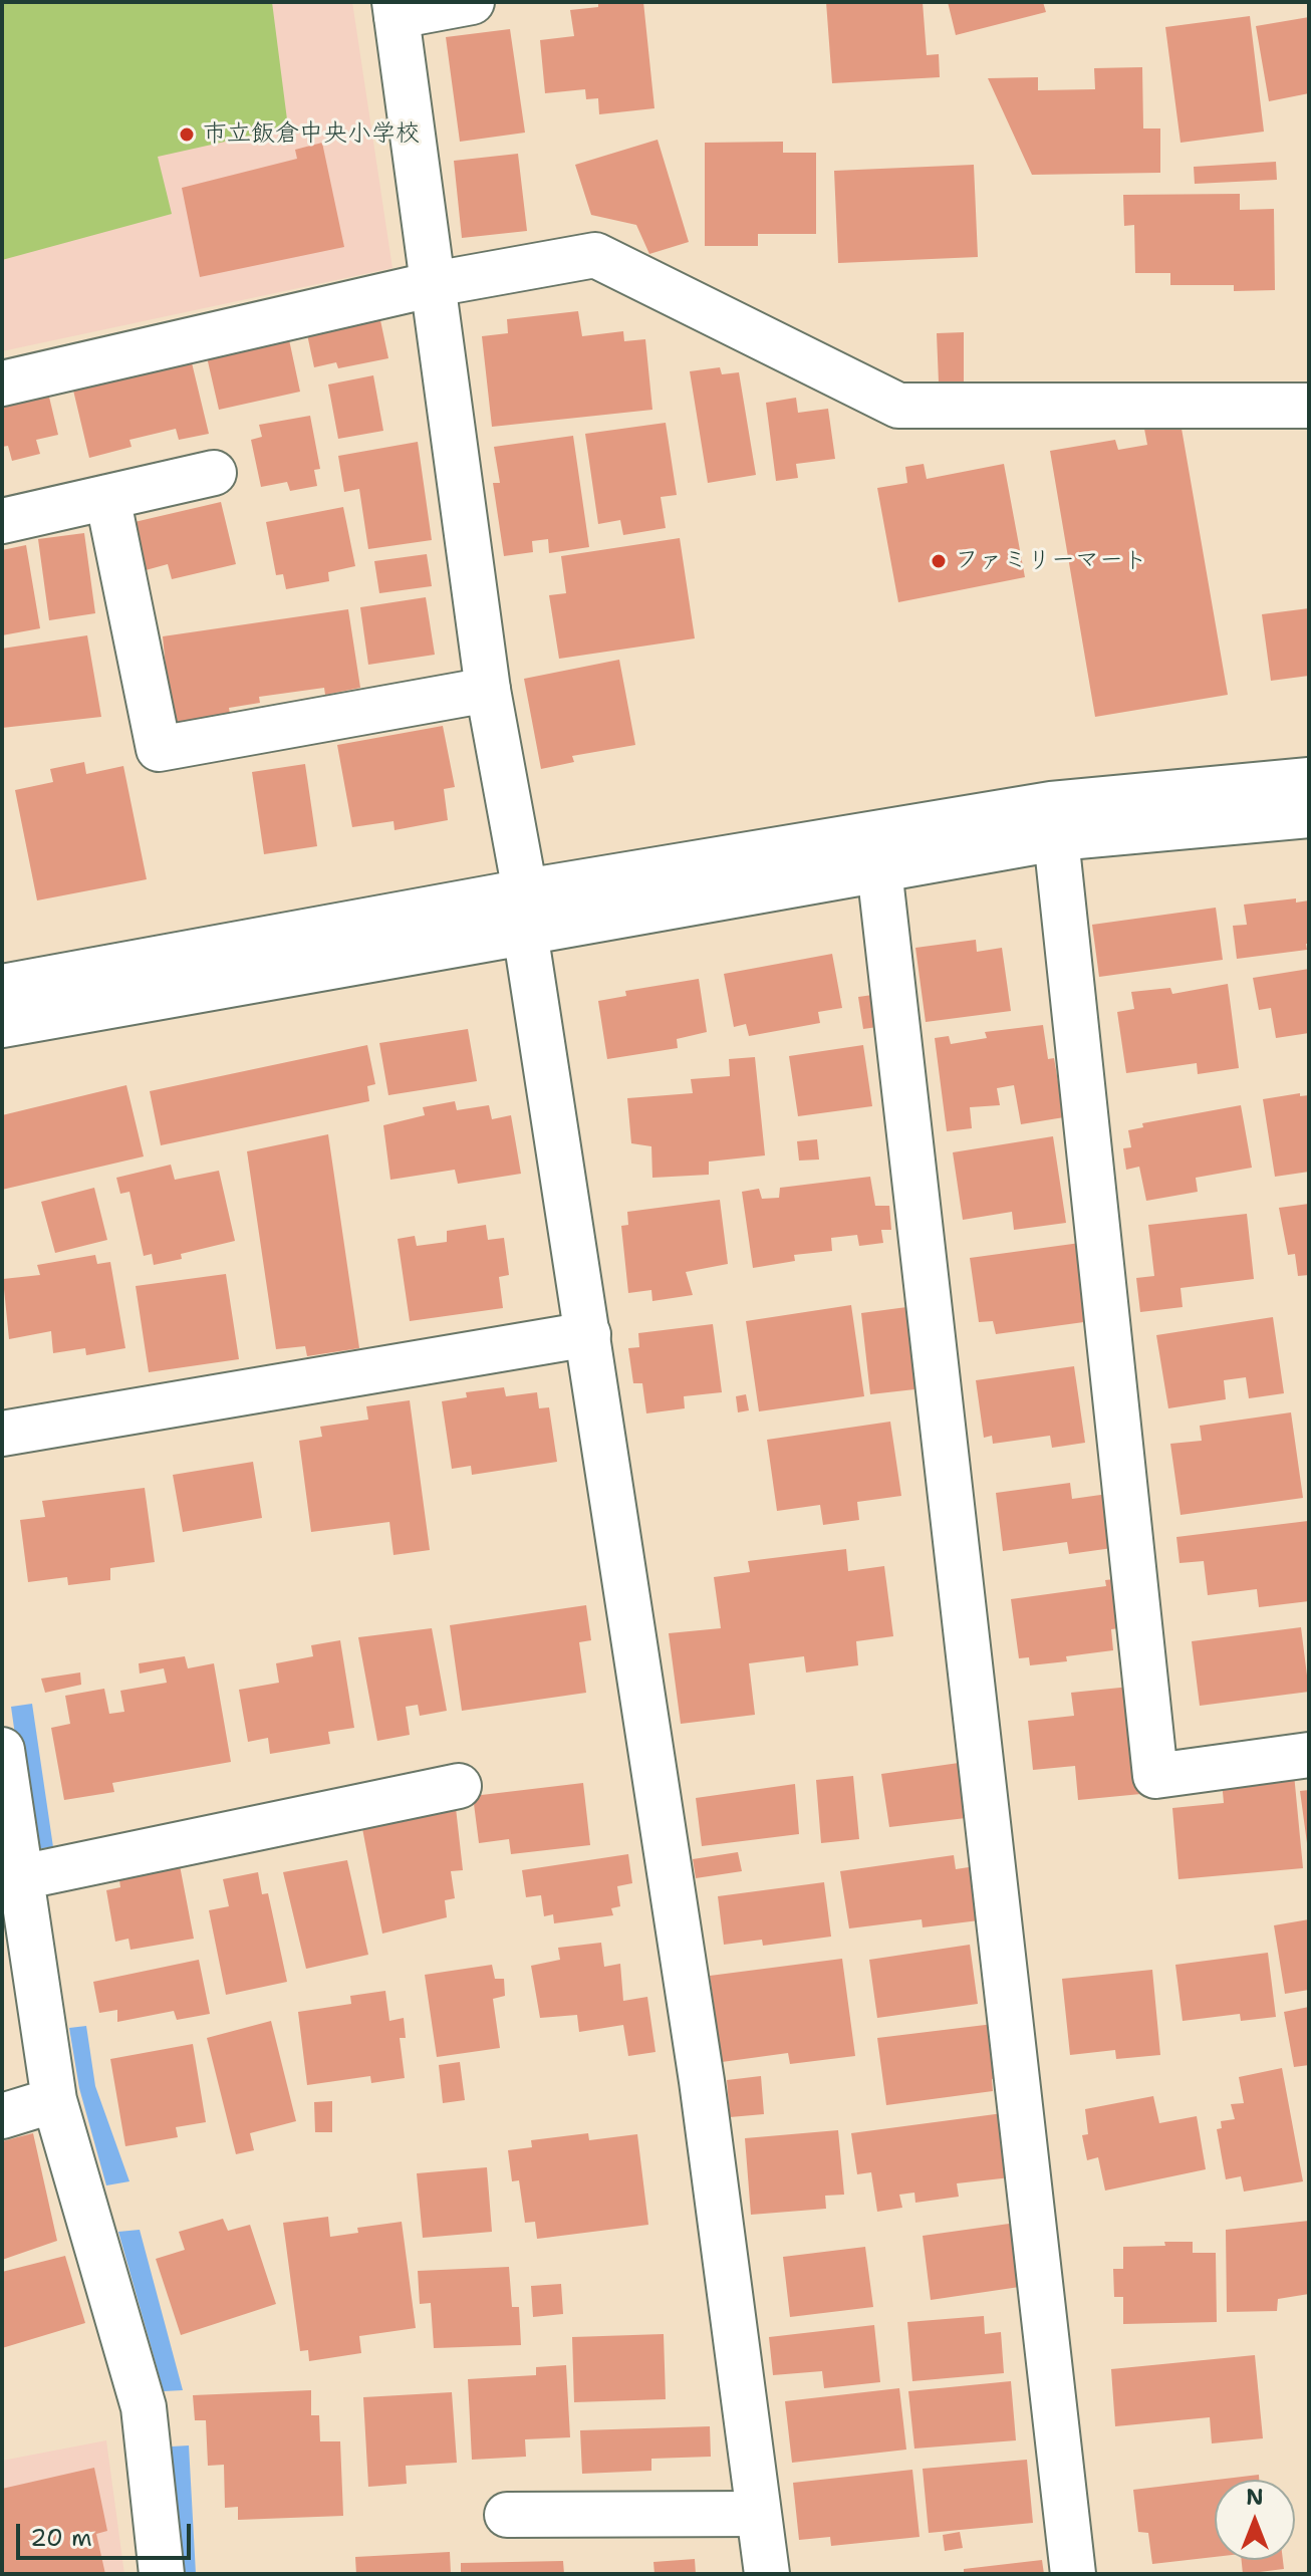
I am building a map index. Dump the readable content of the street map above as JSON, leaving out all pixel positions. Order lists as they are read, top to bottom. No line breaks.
{"places":["市立飯倉中央小学校","ファミリーマート"],"scale_bar":"20 m","north":"top"}
